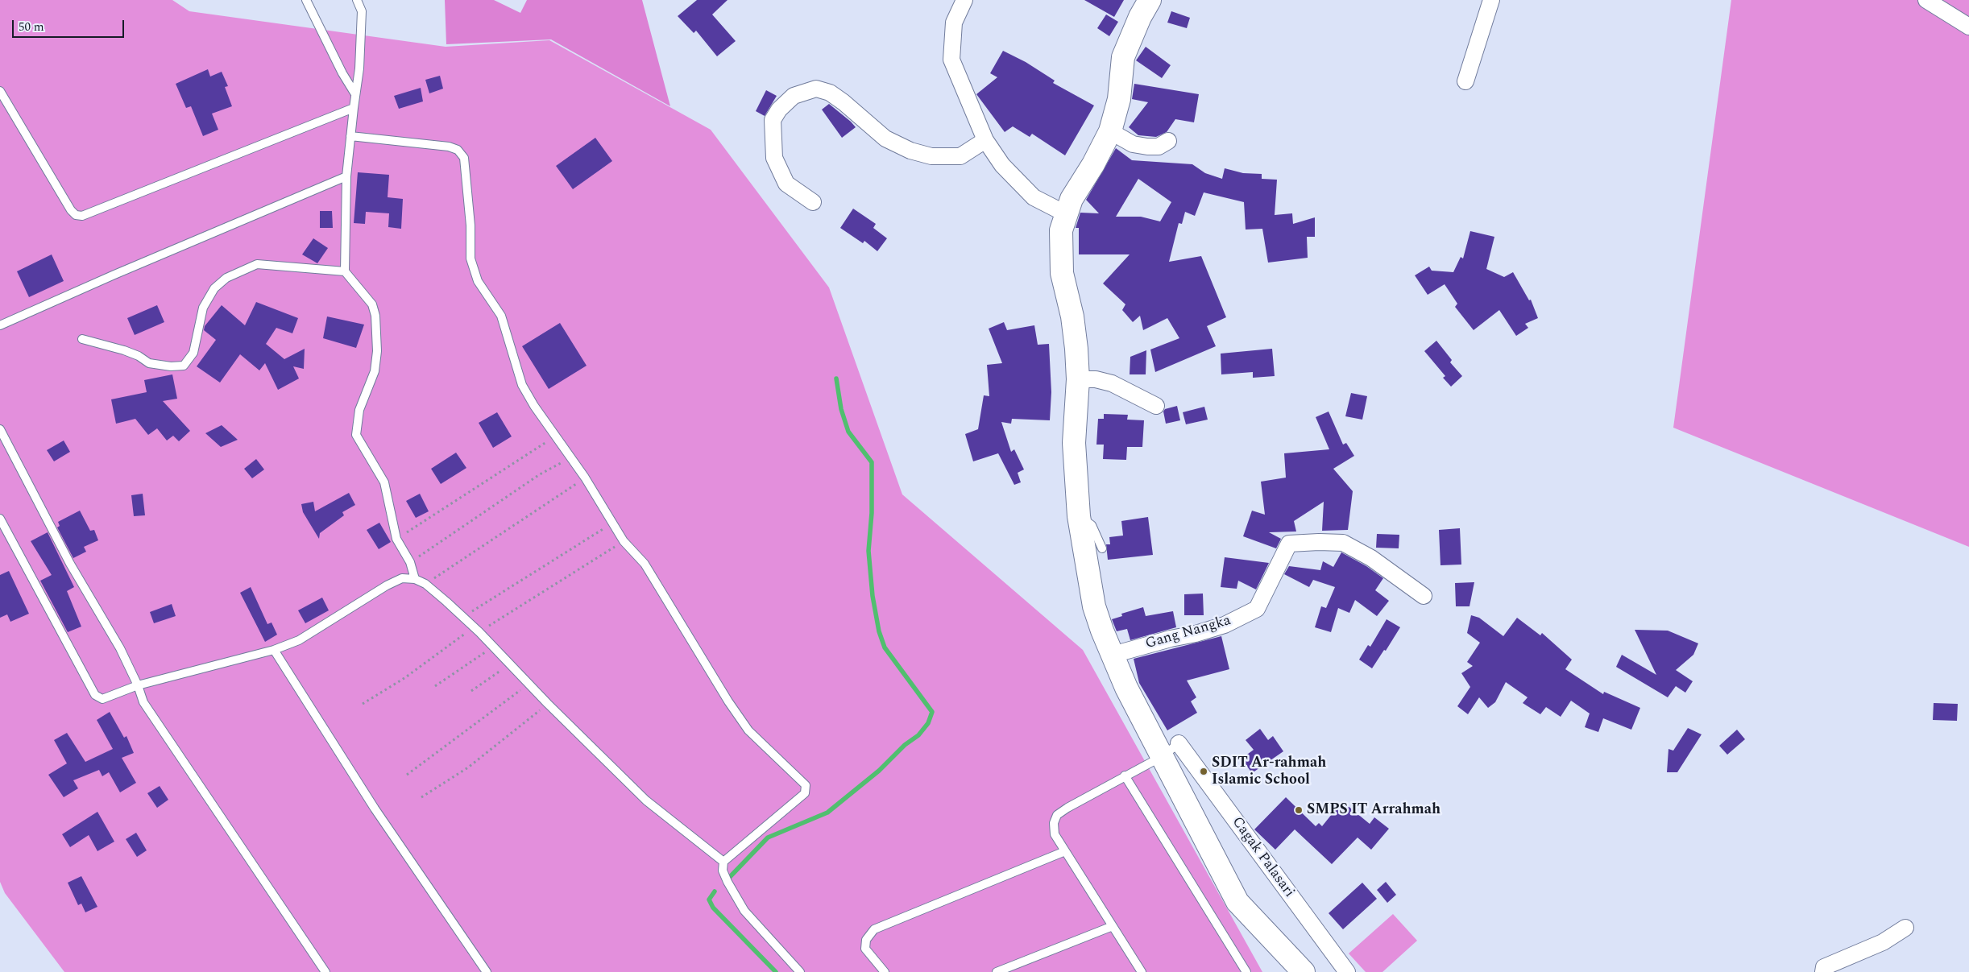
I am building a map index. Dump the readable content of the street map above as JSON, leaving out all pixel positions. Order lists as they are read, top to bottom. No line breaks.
{"streets":{"street":["Gang Nangka","Cagak Palasari"]},"places":["SDIT Ar-rahmah Islamic School","SMPS IT Arrahmah"],"scale_bar":"50 m"}
